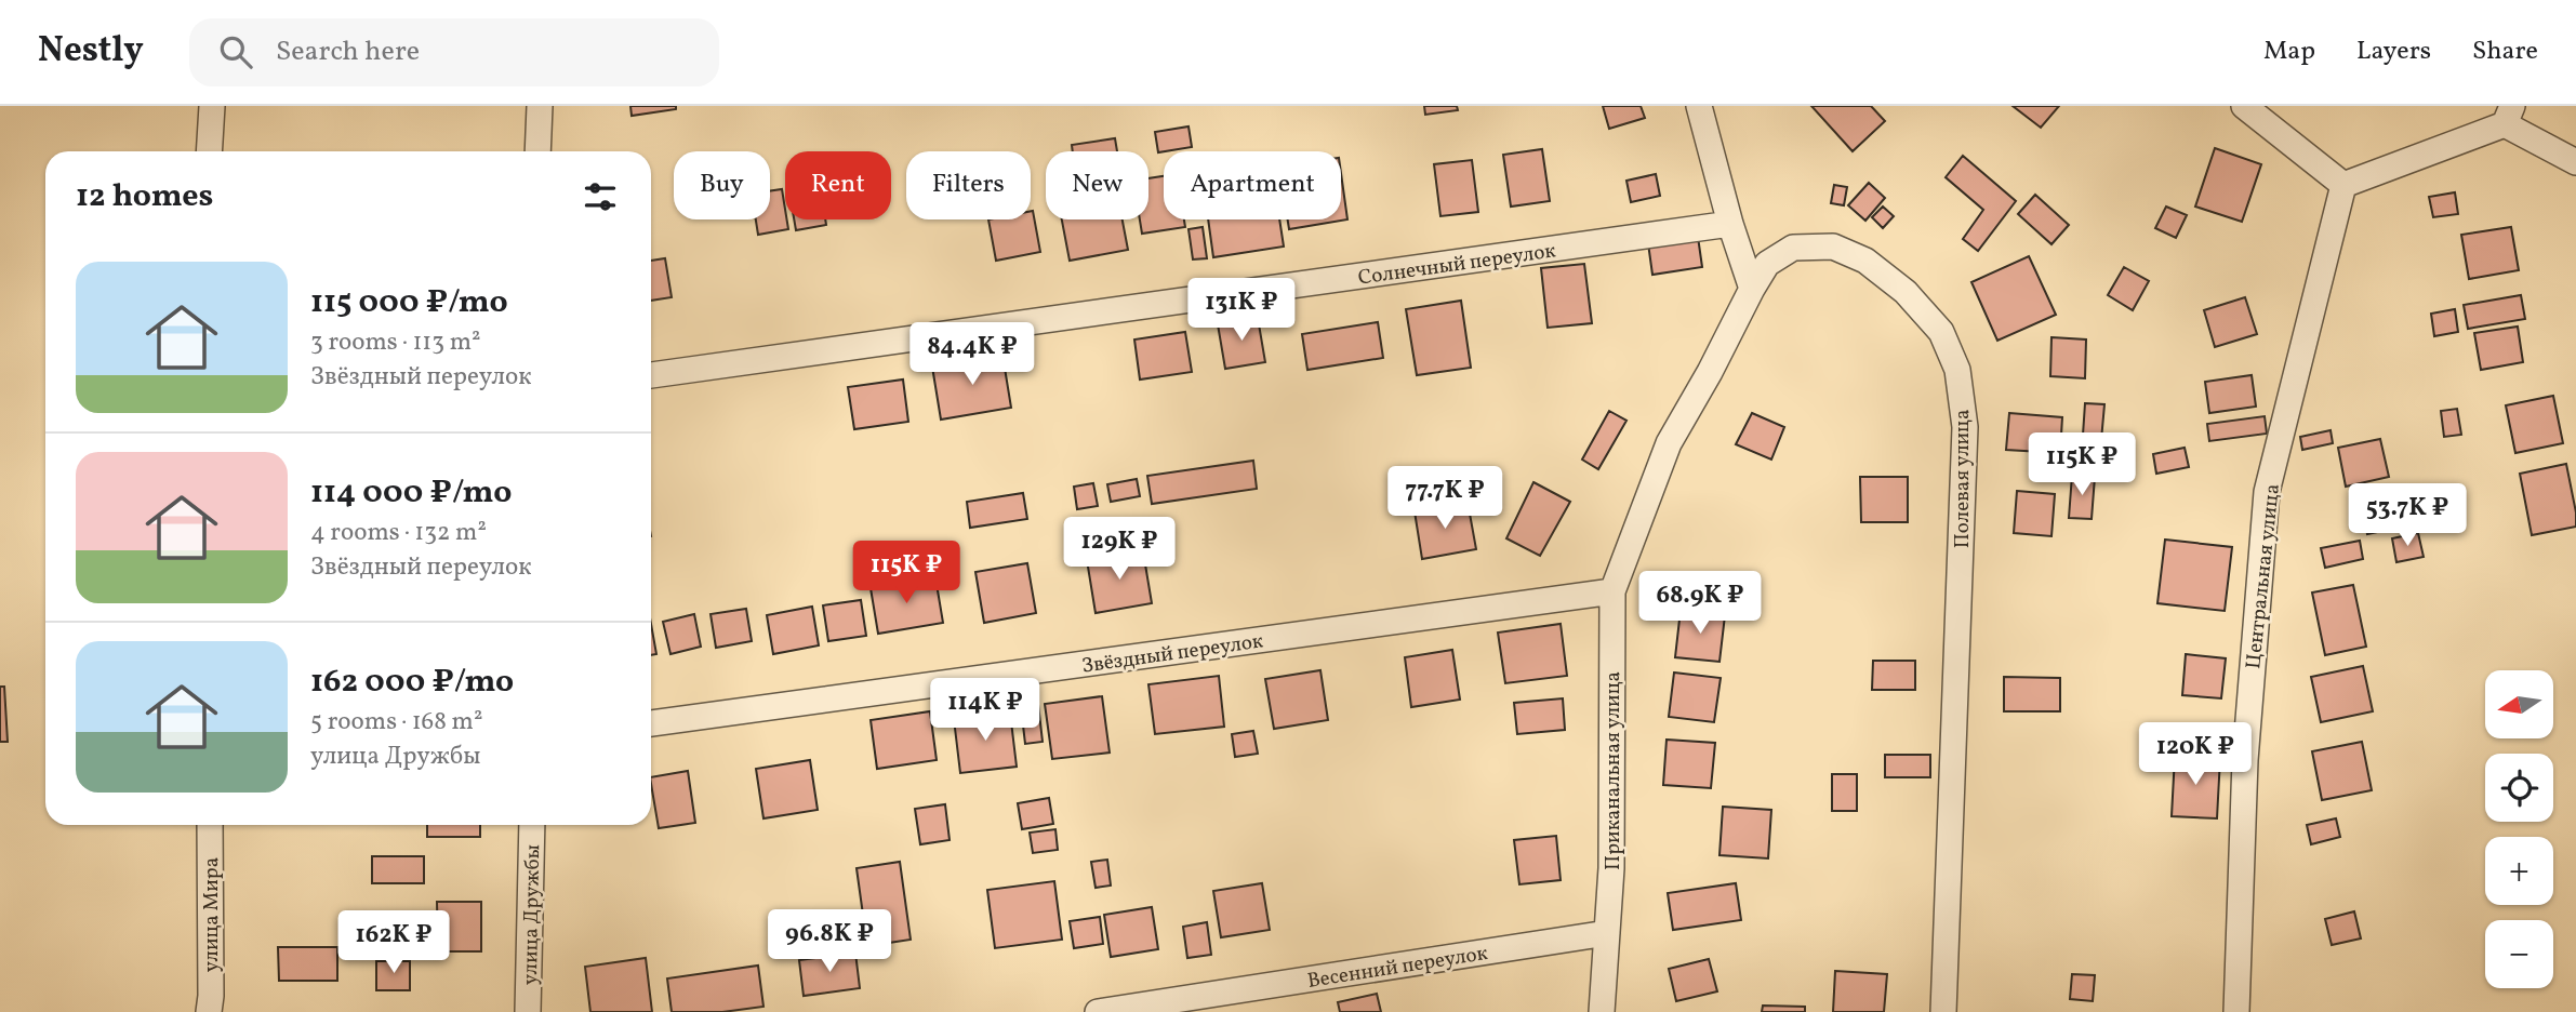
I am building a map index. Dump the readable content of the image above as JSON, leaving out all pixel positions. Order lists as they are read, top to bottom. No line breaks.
{"streets":{"street":["Солнечный переулок","Полевая улица","Центральная улица","Звёздный переулок","Приканальная улица","улица Мира","улица Дружбы","Весенний переулок"]},"crossings":[["Полевая улица","Приканальная улица"],["Звёздный переулок","Приканальная улица"],["Приканальная улица","Весенний переулок"]],"north":"left","page":{"header":"Nestly","search":"Search here","nav":["Map","Layers","Share"],"chip":["Buy","Rent","Filters","New","Apartment"],"heading":"12 homes","list":[{"name":"115 000 ₽/mo","note":"3 rooms · 113 m² · Звёздный переулок"},{"name":"114 000 ₽/mo","note":"4 rooms · 132 m² · Звёздный переулок"},{"name":"162 000 ₽/mo","note":"5 rooms · 168 m² · улица Дружбы"}],"price":["131K ₽","84.4K ₽","115K ₽","77.7K ₽","53.7K ₽","129K ₽","115K ₽","68.9K ₽","114K ₽","120K ₽","96.8K ₽","162K ₽"],"map_buttons":["+","−"]}}
